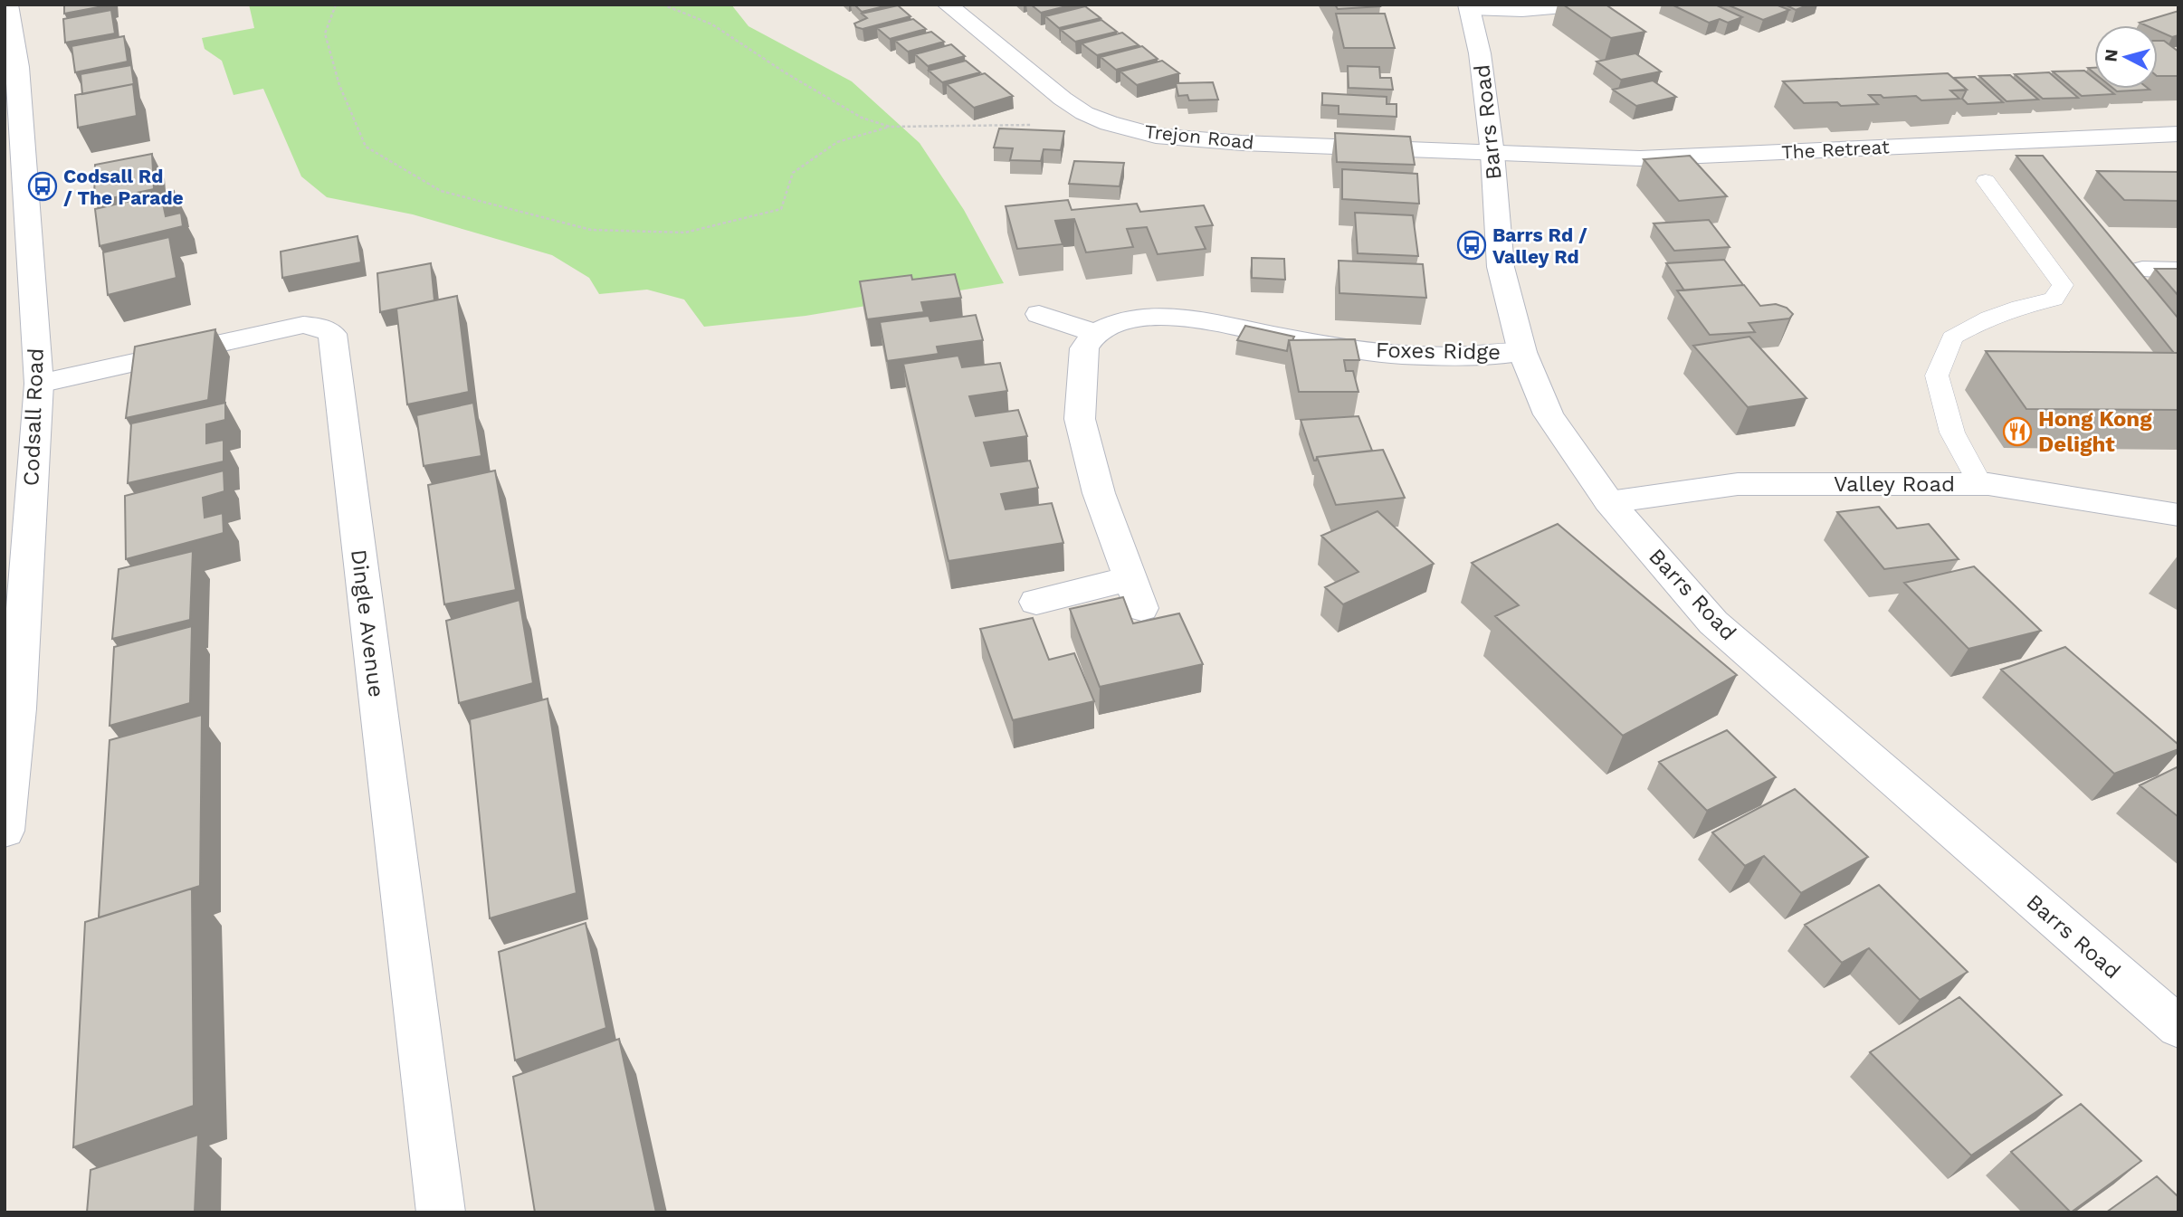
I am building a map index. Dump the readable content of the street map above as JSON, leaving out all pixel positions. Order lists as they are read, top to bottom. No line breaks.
{"streets":{"street":["Barrs Road","Trejon Road","The Retreat","Foxes Ridge","Codsall Road","Valley Road","Dingle Avenue"]},"crossings":[["Barrs Road","Trejon Road"],["Barrs Road","The Retreat"],["Barrs Road","Foxes Ridge"],["Barrs Road","Valley Road"],["Trejon Road","The Retreat"],["Codsall Road","Dingle Avenue"]],"places":{"bus stop":["Codsall Rd / The Parade","Barrs Rd / Valley Rd"],"restaurant":["Hong Kong Delight"]},"north":"left"}
